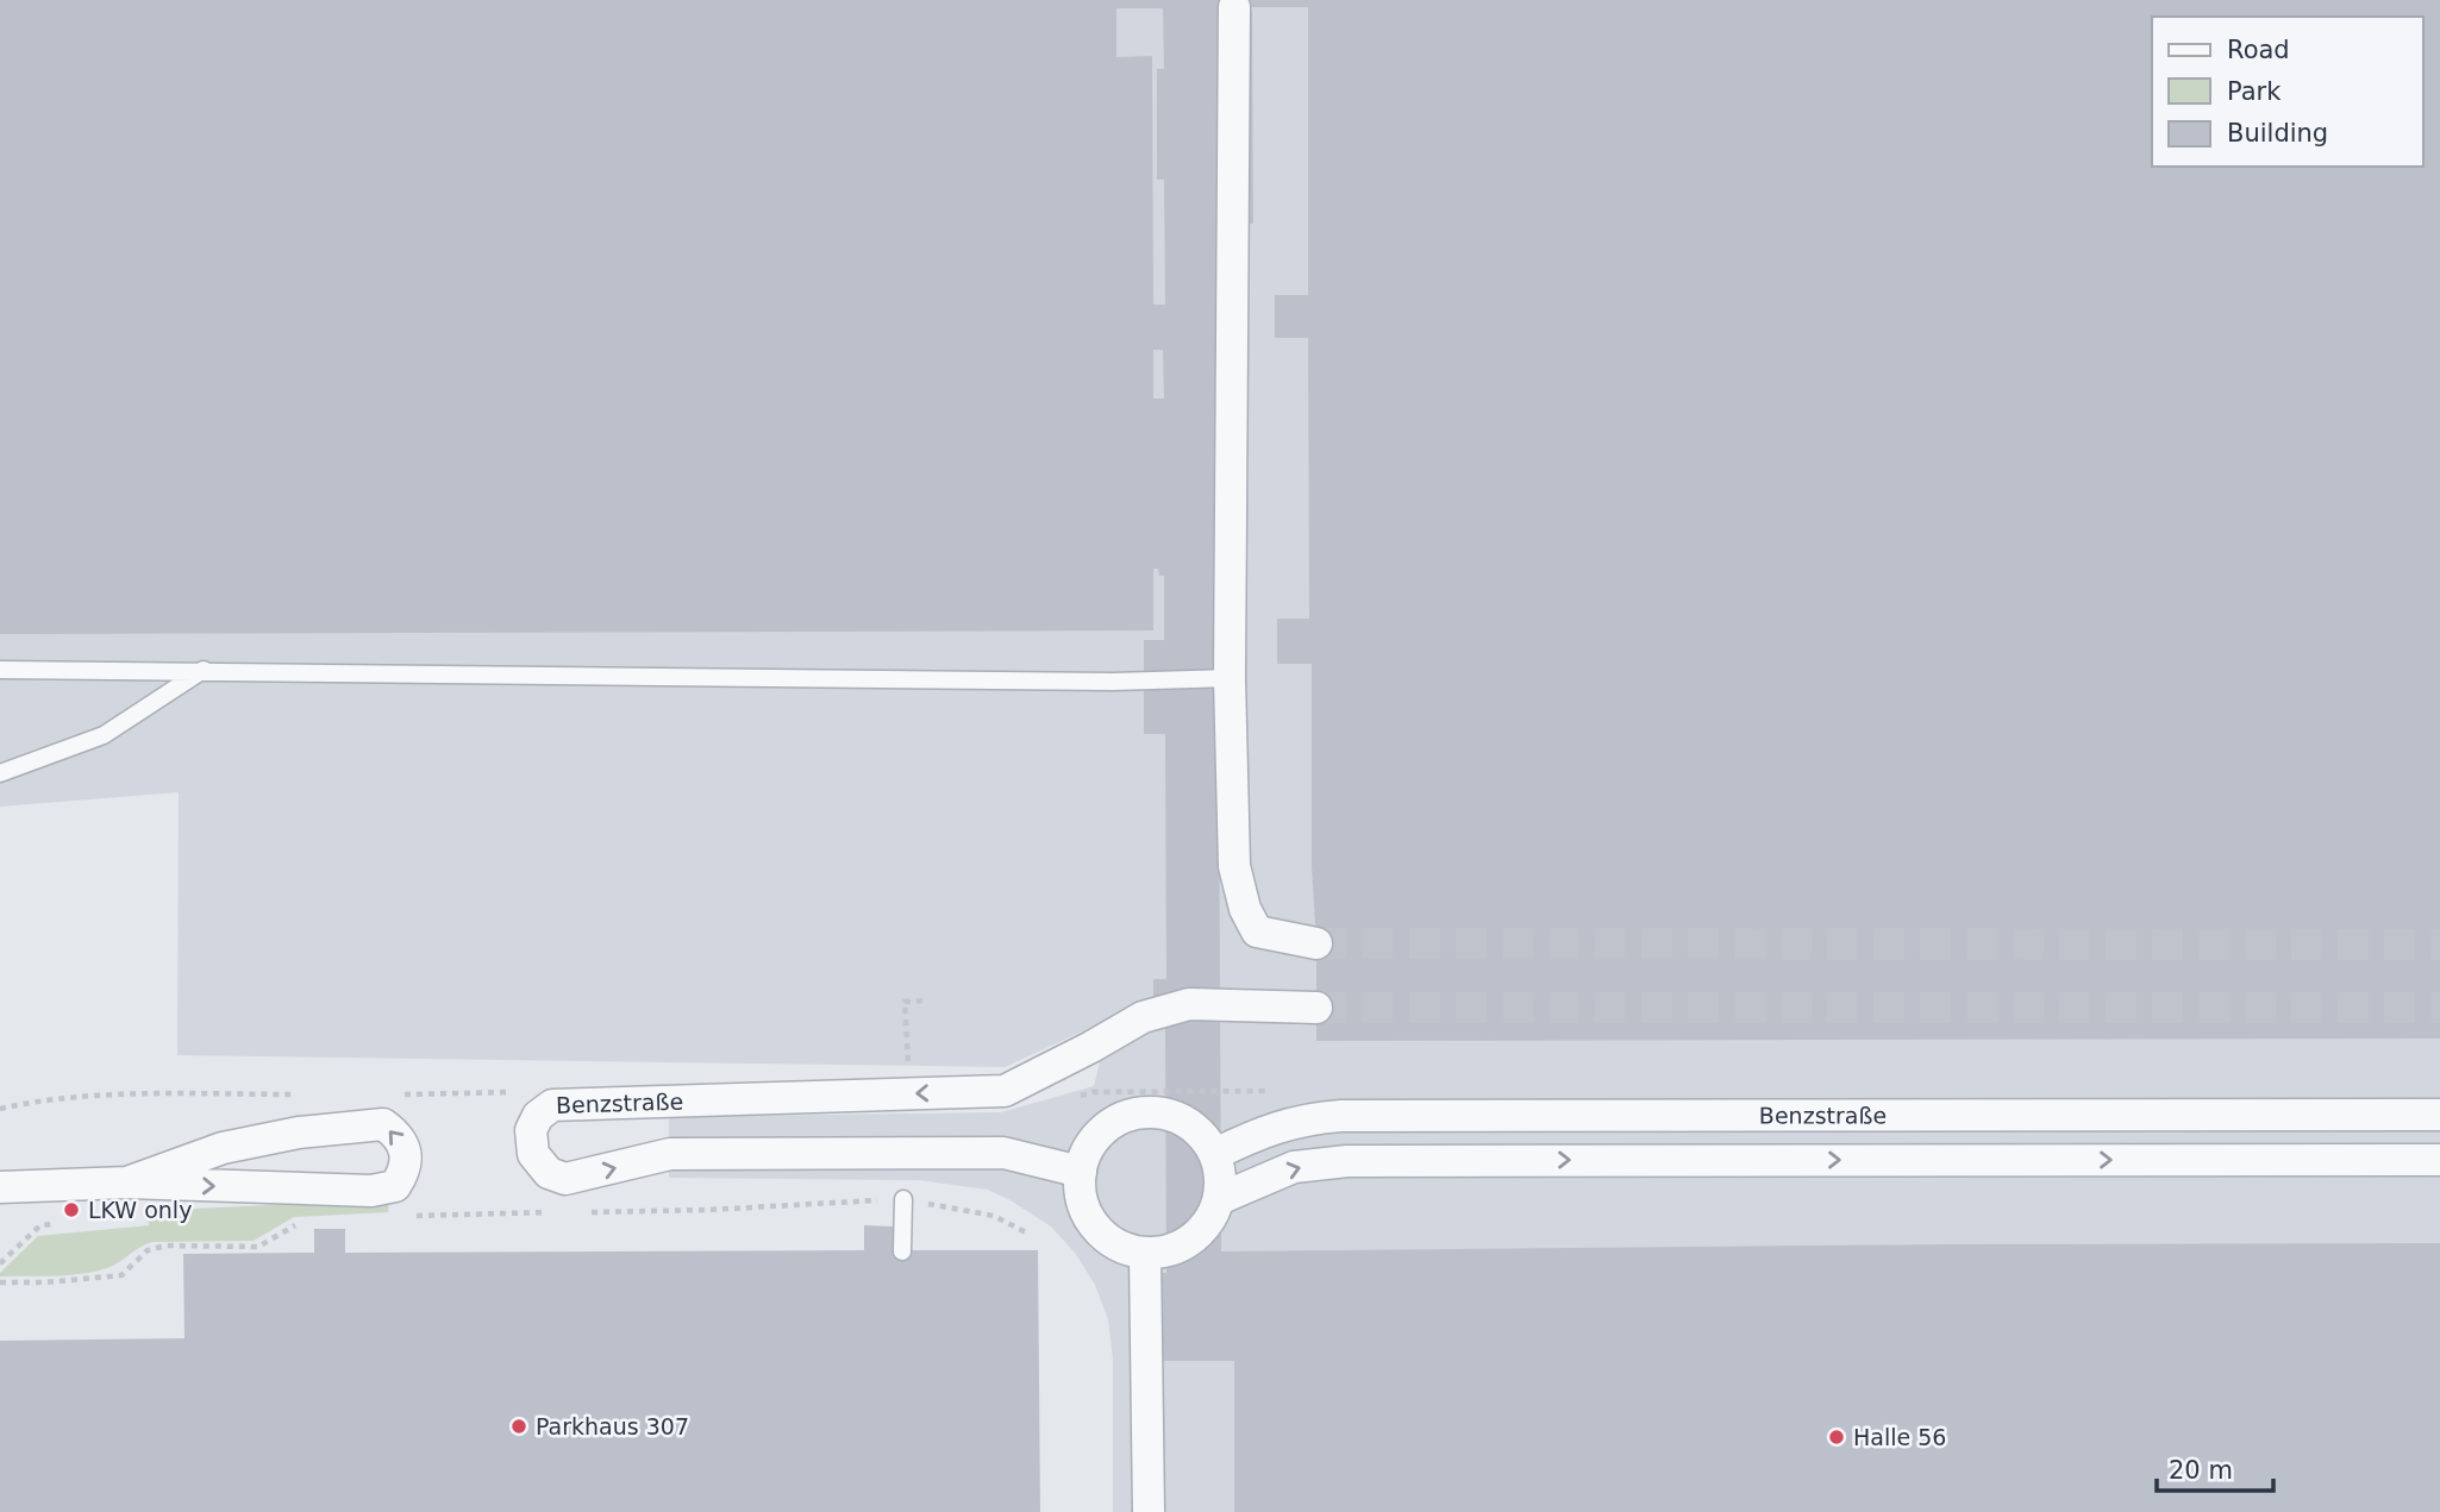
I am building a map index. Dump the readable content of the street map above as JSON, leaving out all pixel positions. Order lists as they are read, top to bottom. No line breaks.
{"streets":{"street":["Benzstraße"]},"places":["LKW only","Parkhaus 307","Halle 56"],"legend":["Road","Park","Building"],"scale_bar":"20 m"}
